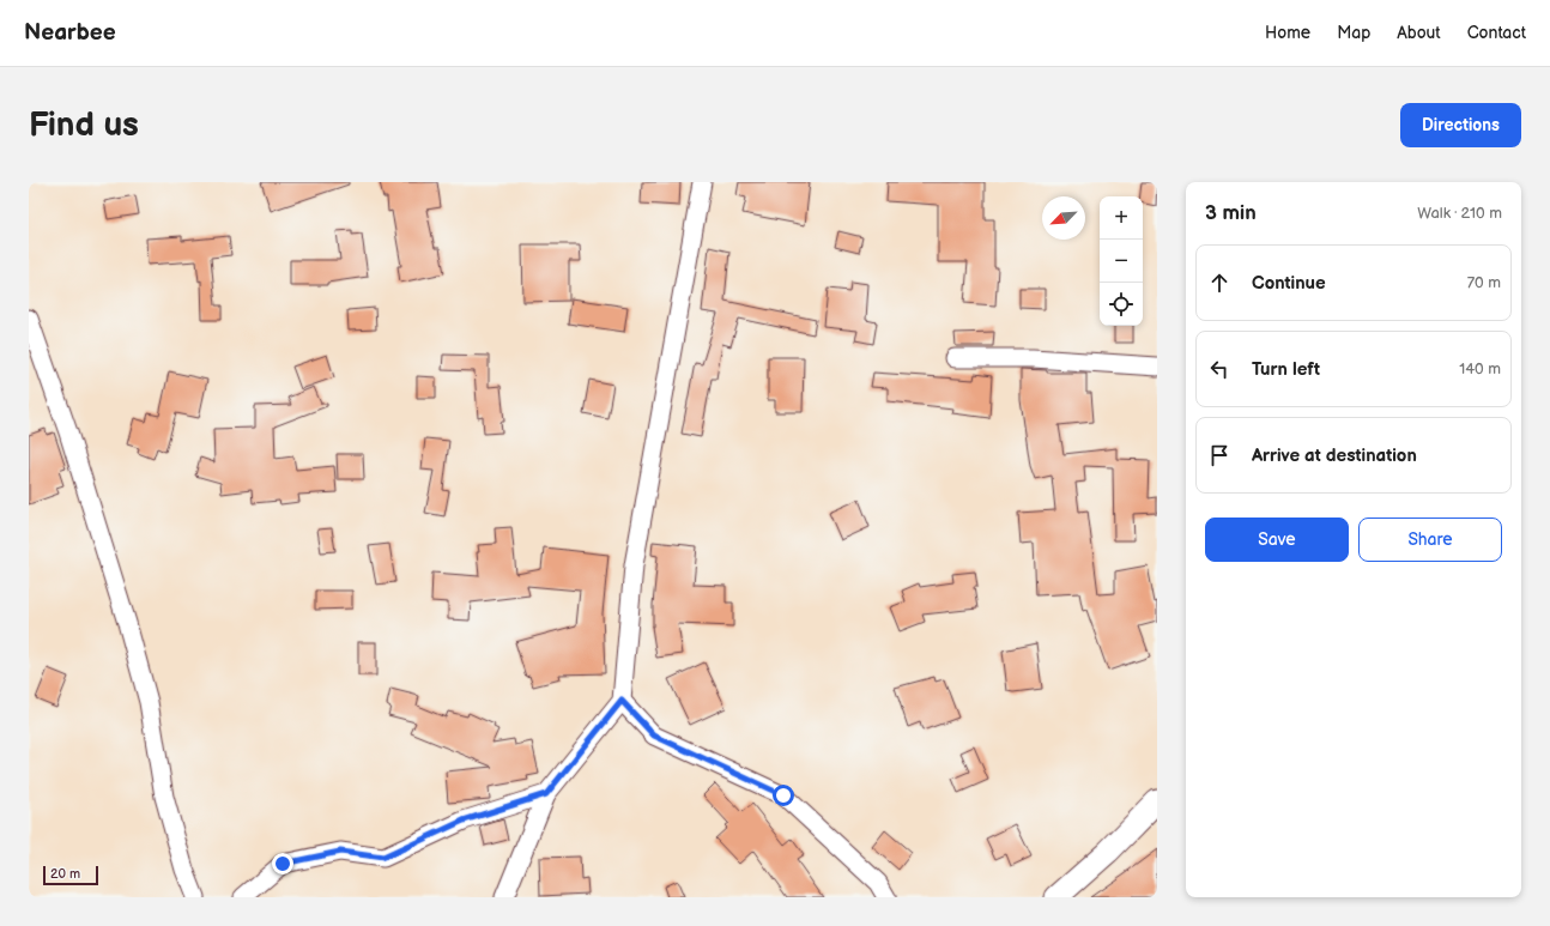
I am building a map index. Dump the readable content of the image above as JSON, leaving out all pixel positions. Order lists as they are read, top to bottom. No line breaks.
{"scale_bar":"20 m","north":"bottom left","page":{"header":"Nearbee","nav":["Home","Map","About","Contact"],"buttons":["Directions",["Save","Share"]],"title":"Find us","heading":["3 min","Walk · 210 m"],"map_buttons":["+","−"],"list":[["Continue","70 m"],["Turn left","140 m"],"Arrive at destination"],"scale":"20 m"}}
